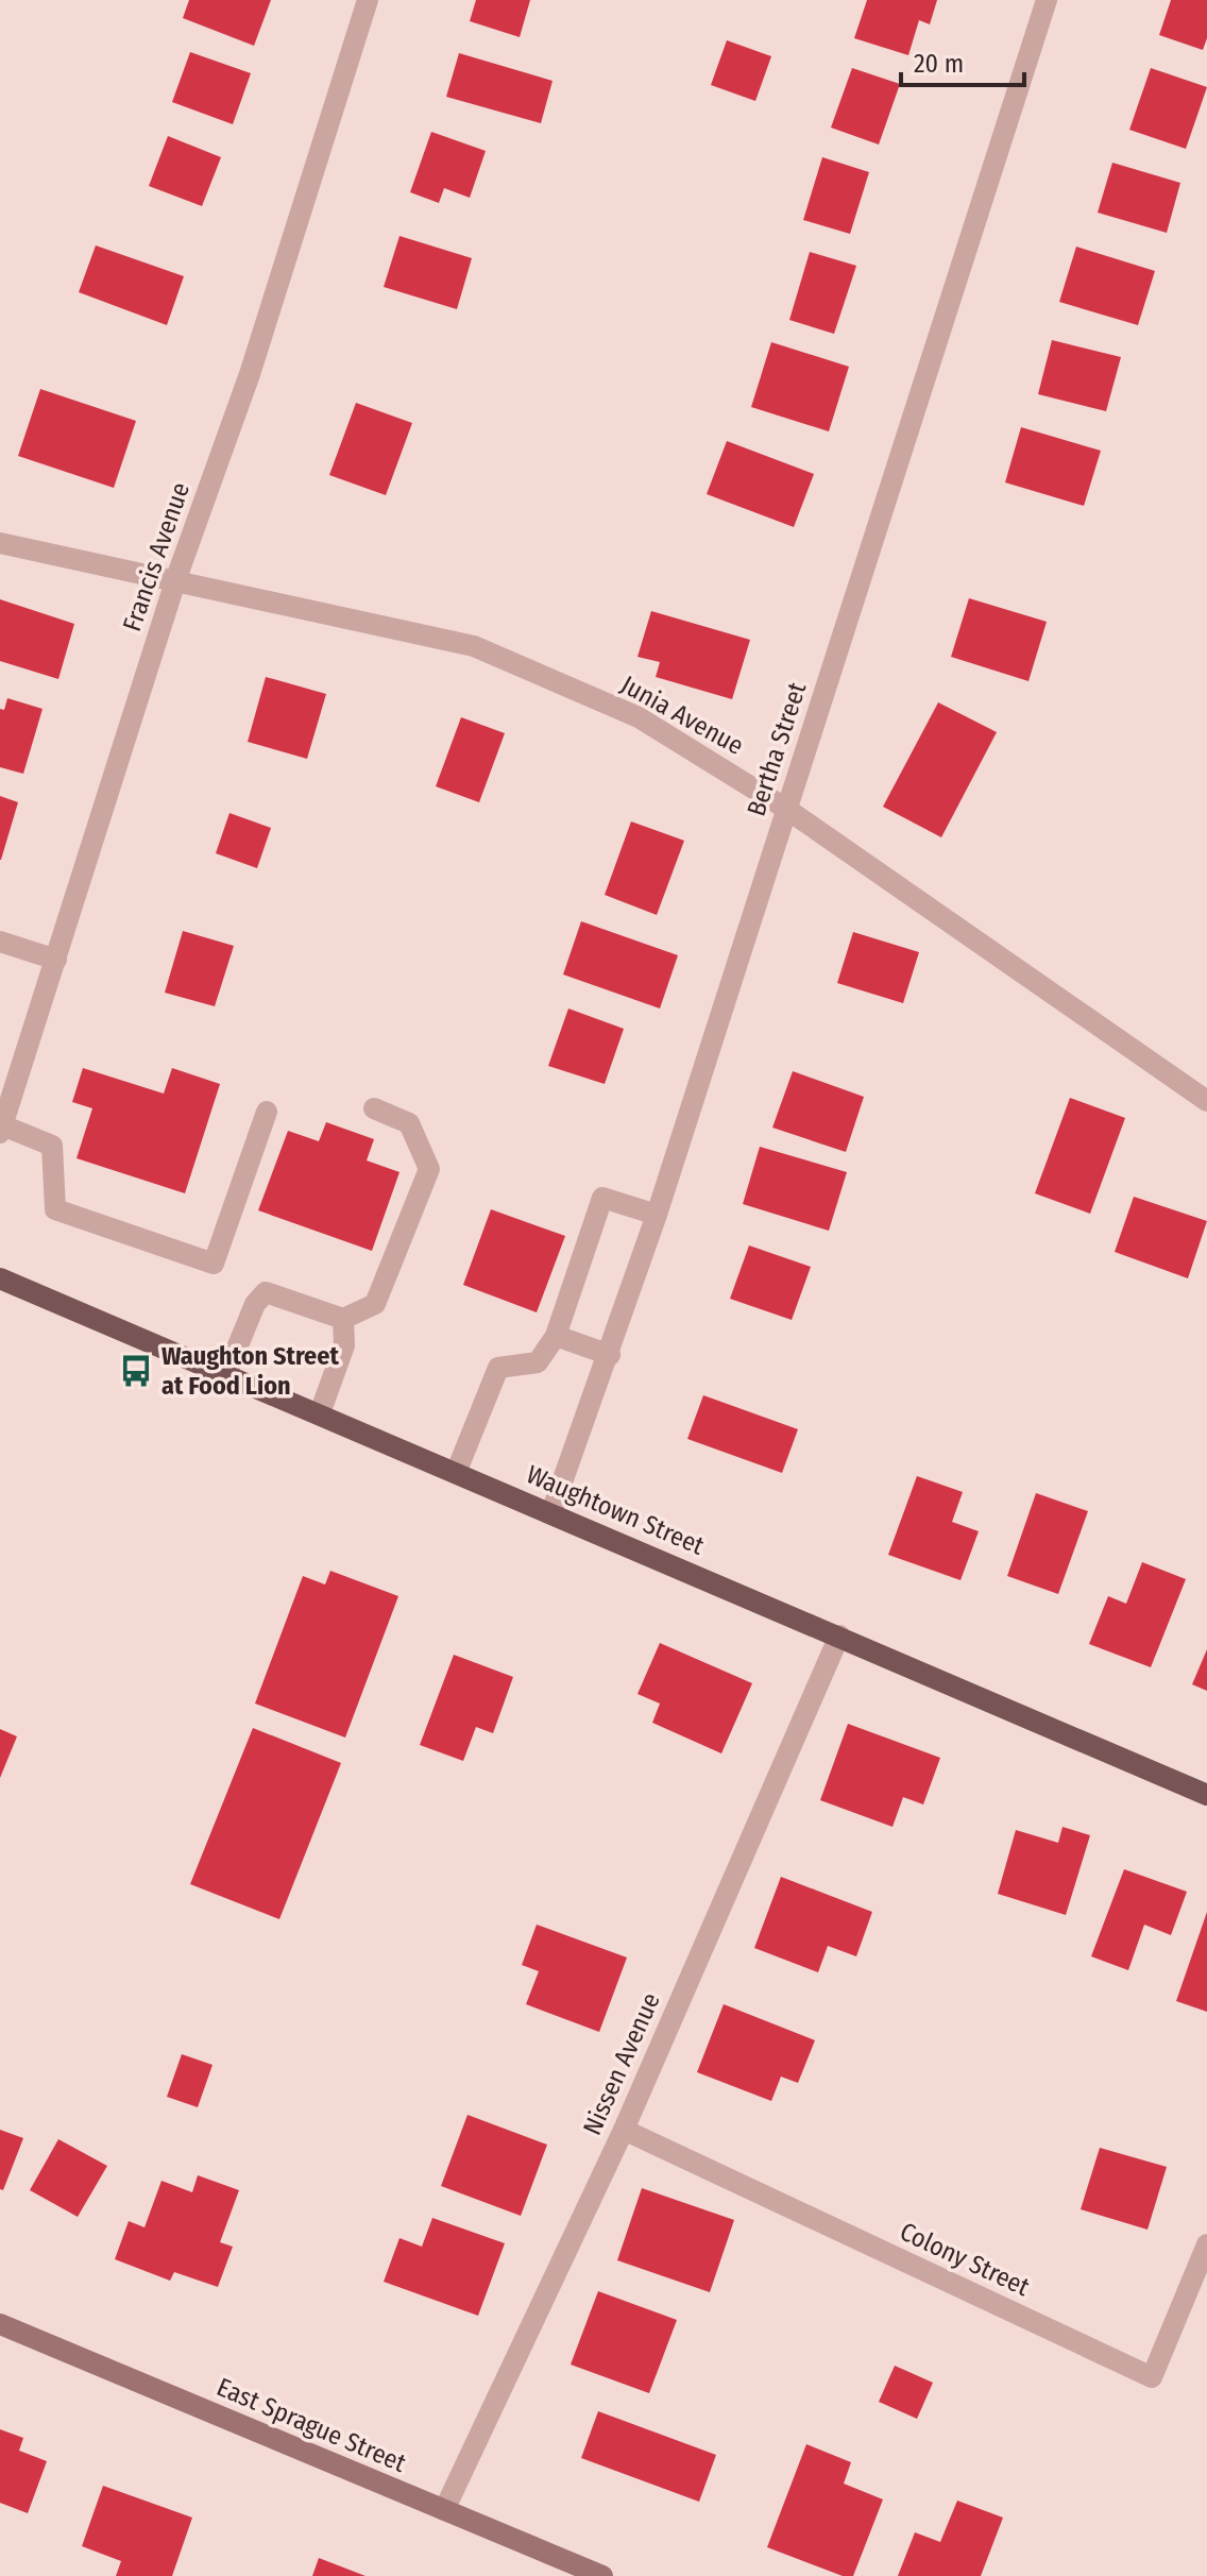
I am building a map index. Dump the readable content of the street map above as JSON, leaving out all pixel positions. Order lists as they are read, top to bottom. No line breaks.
{"streets":{"main road":["Waughtown Street"],"street":["Francis Avenue","Junia Avenue","Bertha Street","Nissen Avenue","Colony Street","East Sprague Street"]},"crossings":[["Francis Avenue","Junia Avenue"],["Junia Avenue","Bertha Street"],["Bertha Street","Waughtown Street"],["Waughtown Street","Nissen Avenue"],["Nissen Avenue","Colony Street"],["Nissen Avenue","East Sprague Street"]],"places":{"bus stop":["Waughton Street at Food Lion"]},"scale_bar":"20 m"}
